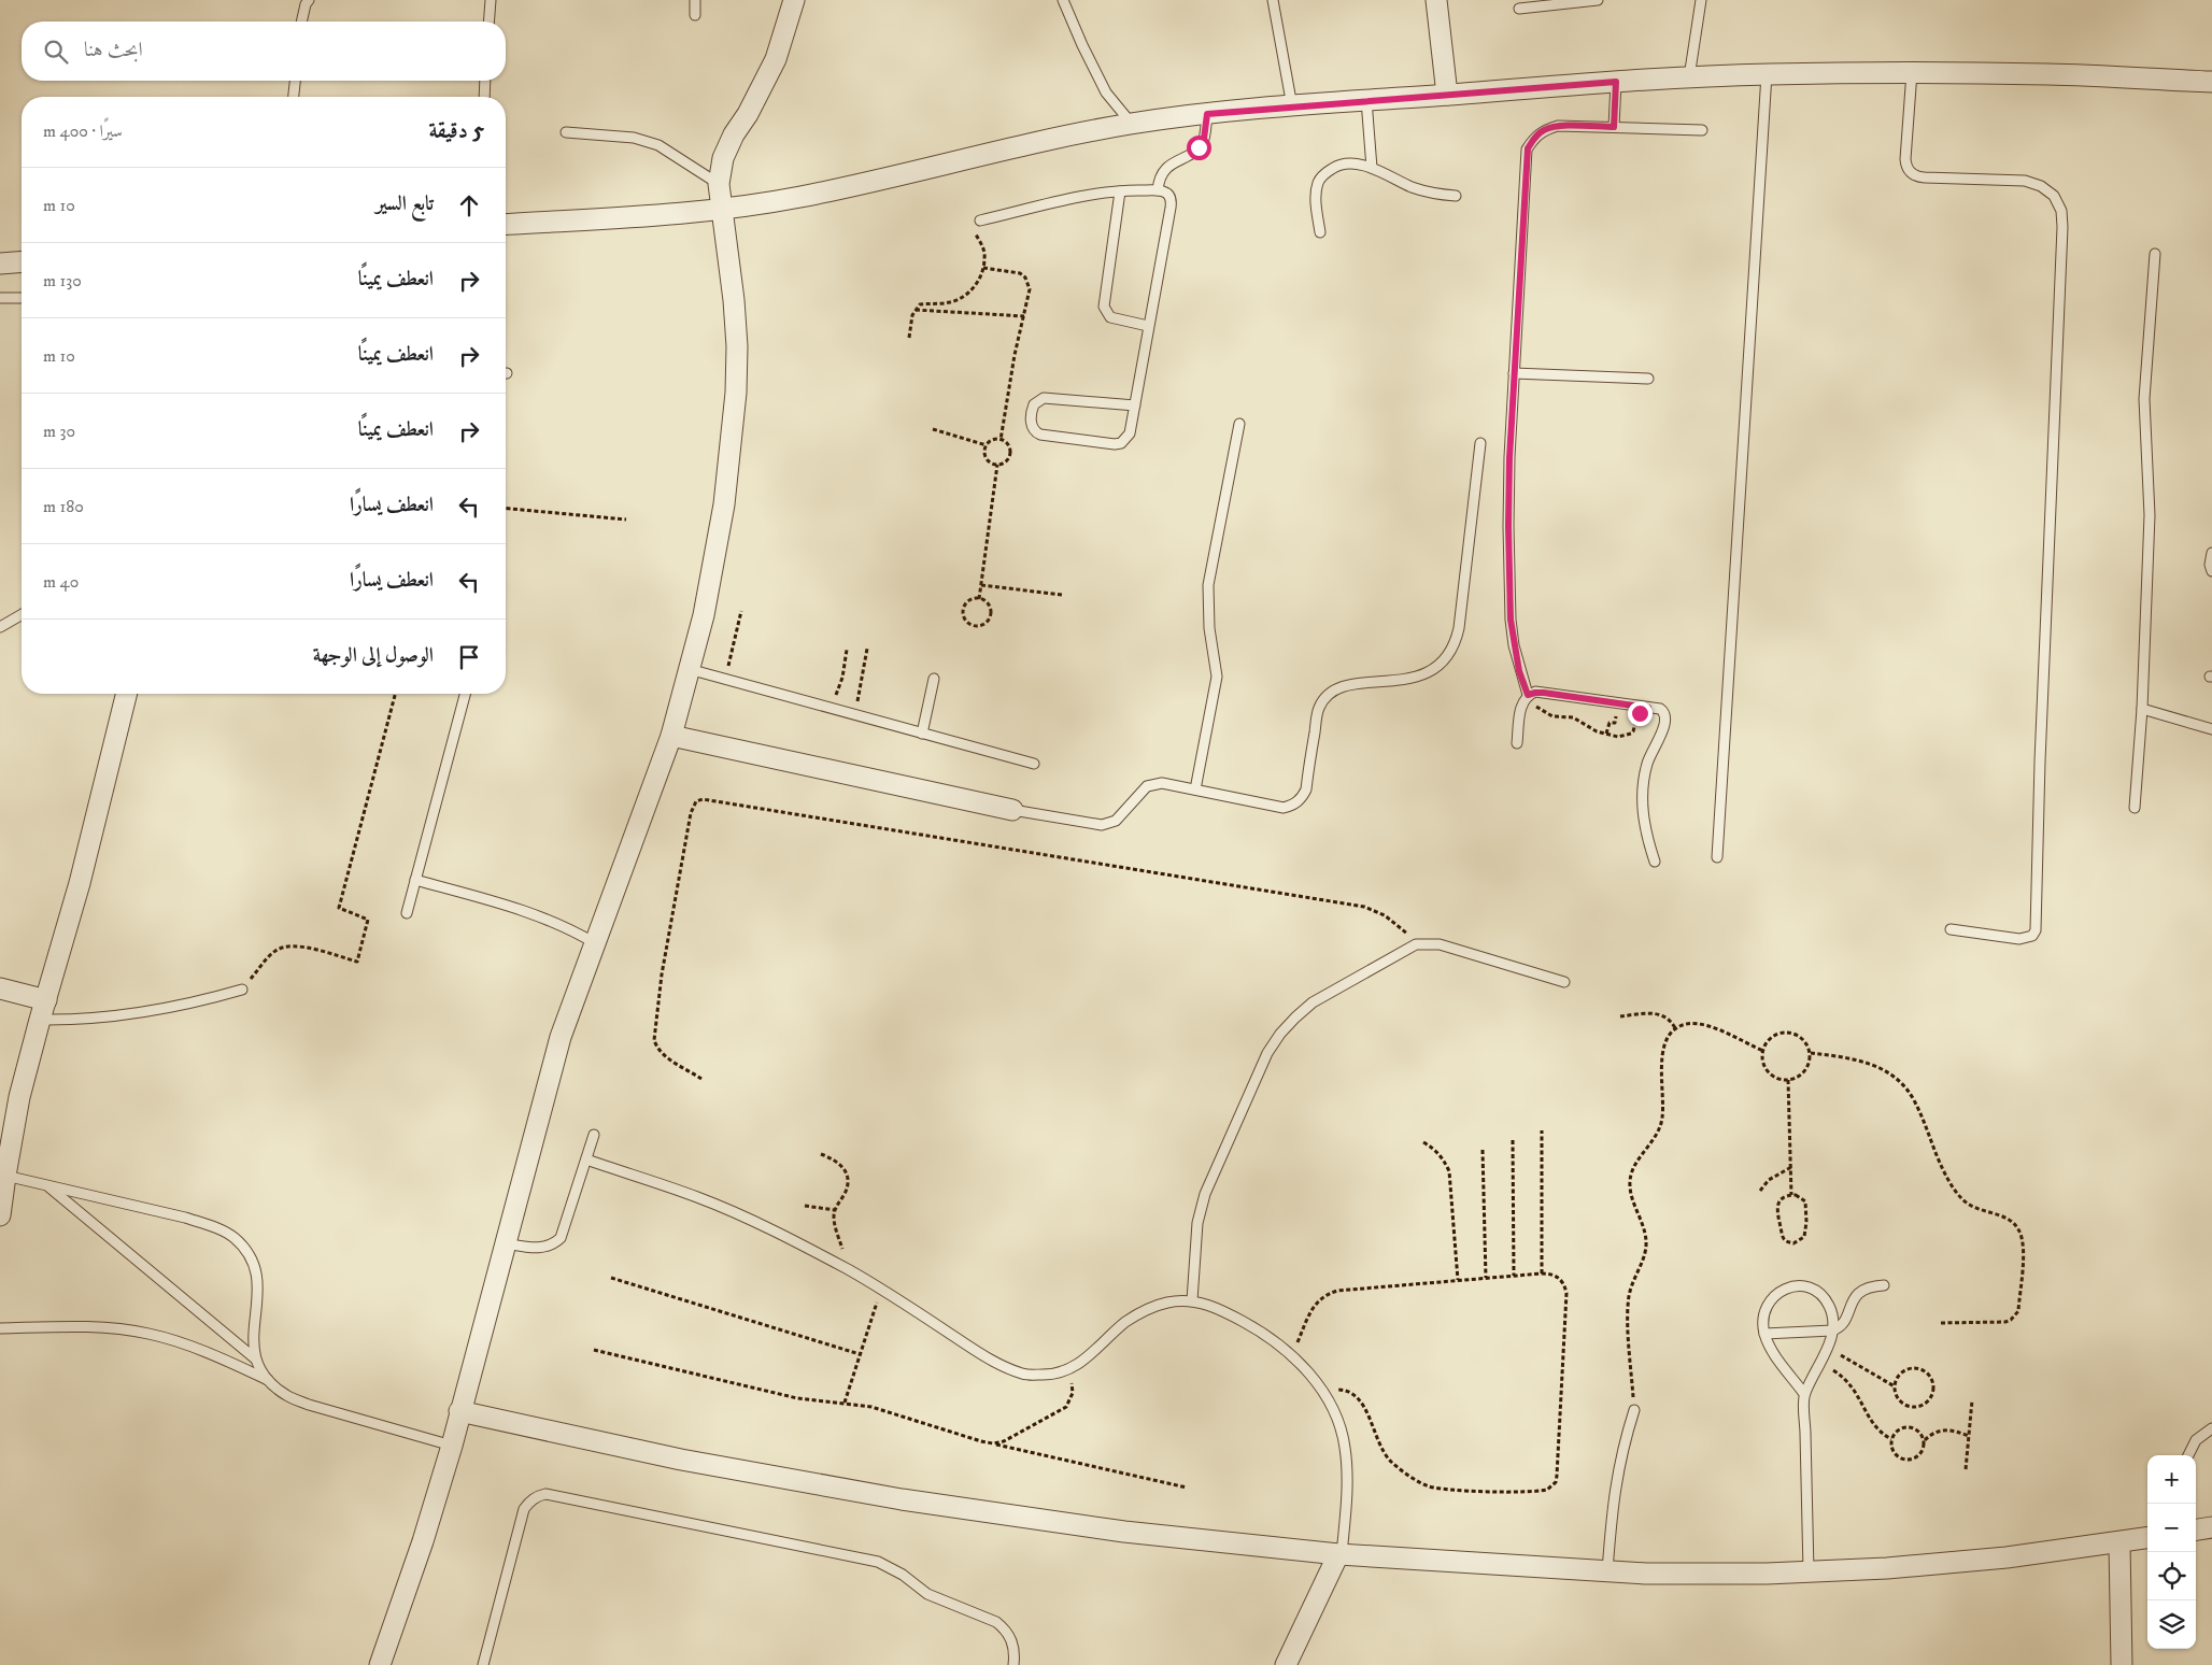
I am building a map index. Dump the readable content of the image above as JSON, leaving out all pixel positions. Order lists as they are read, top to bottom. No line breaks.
{"page":{"search":"ابحث هنا","heading":["5 دقيقة","سيرًا · 400 m"],"list":[["تابع السير","10 m"],["انعطف يمينًا","130 m"],["انعطف يمينًا","10 m"],["انعطف يمينًا","30 m"],["انعطف يسارًا","180 m"],["انعطف يسارًا","40 m"],"الوصول إلى الوجهة"],"map_buttons":["+","−"]}}
